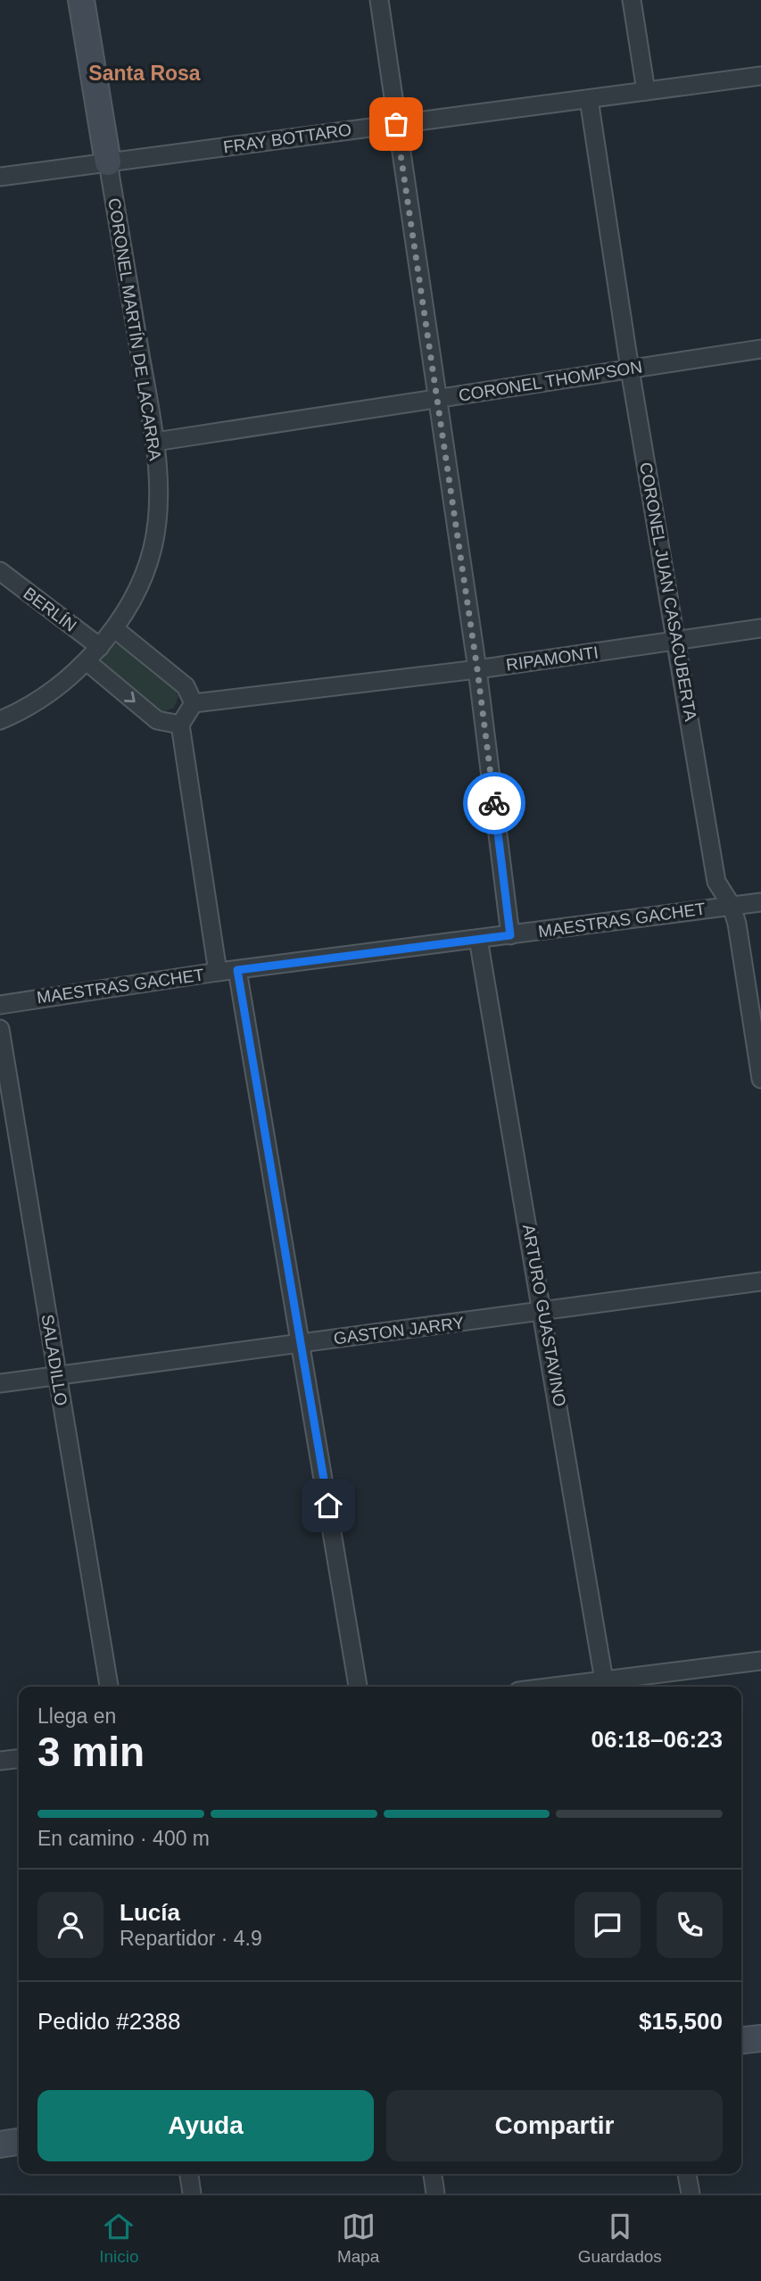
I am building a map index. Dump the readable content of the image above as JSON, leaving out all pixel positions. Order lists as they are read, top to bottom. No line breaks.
{"streets":{"street":["FRAY BOTTARO","CORONEL MARTÍN DE LACARRA","CORONEL THOMPSON","CORONEL JUAN CASACUBERTA","BERLÍN","RIPAMONTI","MAESTRAS GACHET","ARTURO GUASTAVINO","GASTON JARRY","SALADILLO"]},"crossings":[["FRAY BOTTARO","CORONEL MARTÍN DE LACARRA"],["FRAY BOTTARO","CORONEL JUAN CASACUBERTA"],["CORONEL MARTÍN DE LACARRA","CORONEL THOMPSON"],["CORONEL MARTÍN DE LACARRA","BERLÍN"],["CORONEL THOMPSON","CORONEL JUAN CASACUBERTA"],["CORONEL JUAN CASACUBERTA","RIPAMONTI"],["CORONEL JUAN CASACUBERTA","MAESTRAS GACHET"],["MAESTRAS GACHET","ARTURO GUASTAVINO"],["ARTURO GUASTAVINO","GASTON JARRY"],["GASTON JARRY","SALADILLO"]],"districts":["Santa Rosa"],"page":{"heading":["3 min","Llega en","06:18–06:23"],"panel":["Lucía","Repartidor · 4.9","Pedido #2388","$15,500"],"bar":"En camino · 400 m","buttons":["Ayuda","Compartir"],"tabs":["Inicio","Mapa","Guardados"]}}
